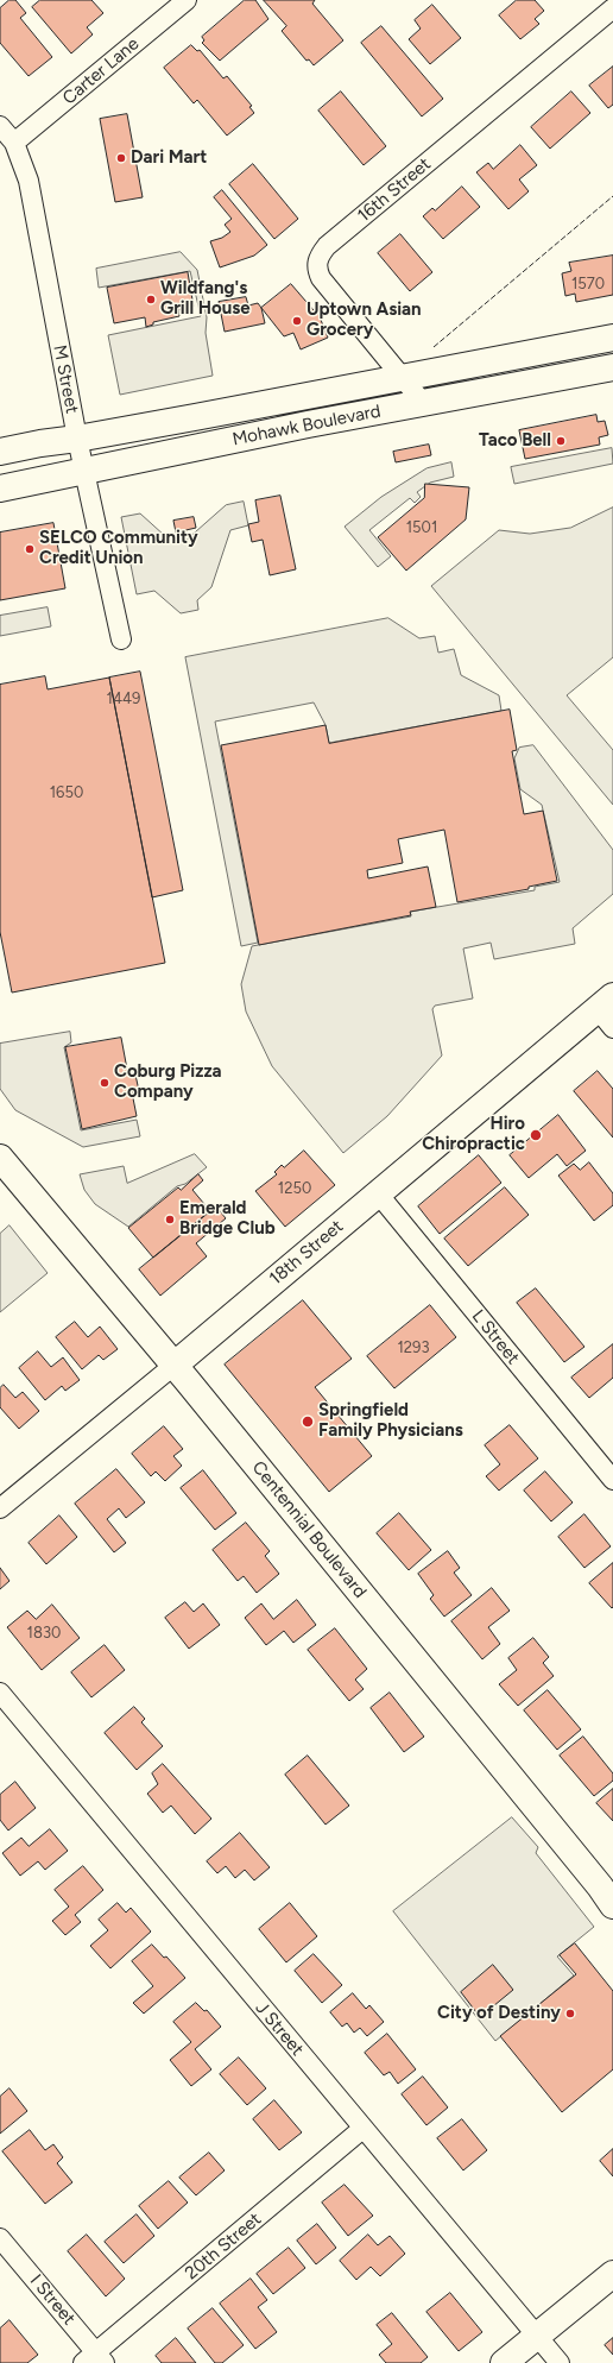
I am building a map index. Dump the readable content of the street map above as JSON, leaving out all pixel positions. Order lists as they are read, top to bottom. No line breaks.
{"streets":{"street":["Carter Lane","16th Street","M Street","Mohawk Boulevard","18th Street","L Street","Centennial Boulevard","J Street","20th Street","I Street"]},"crossings":[["Carter Lane","M Street"],["16th Street","Mohawk Boulevard"],["M Street","Mohawk Boulevard"],["18th Street","L Street"],["18th Street","Centennial Boulevard"],["J Street","20th Street"],["20th Street","I Street"]],"places":["Dari Mart","Wildfang's Grill House","Uptown Asian Grocery","Taco Bell","SELCO Community Credit Union","Coburg Pizza Company","Hiro Chiropractic","Emerald Bridge Club","Springfield Family Physicians","City of Destiny"],"house_numbers":["1570","1501","1449","1650","1250","1293","1830"]}
